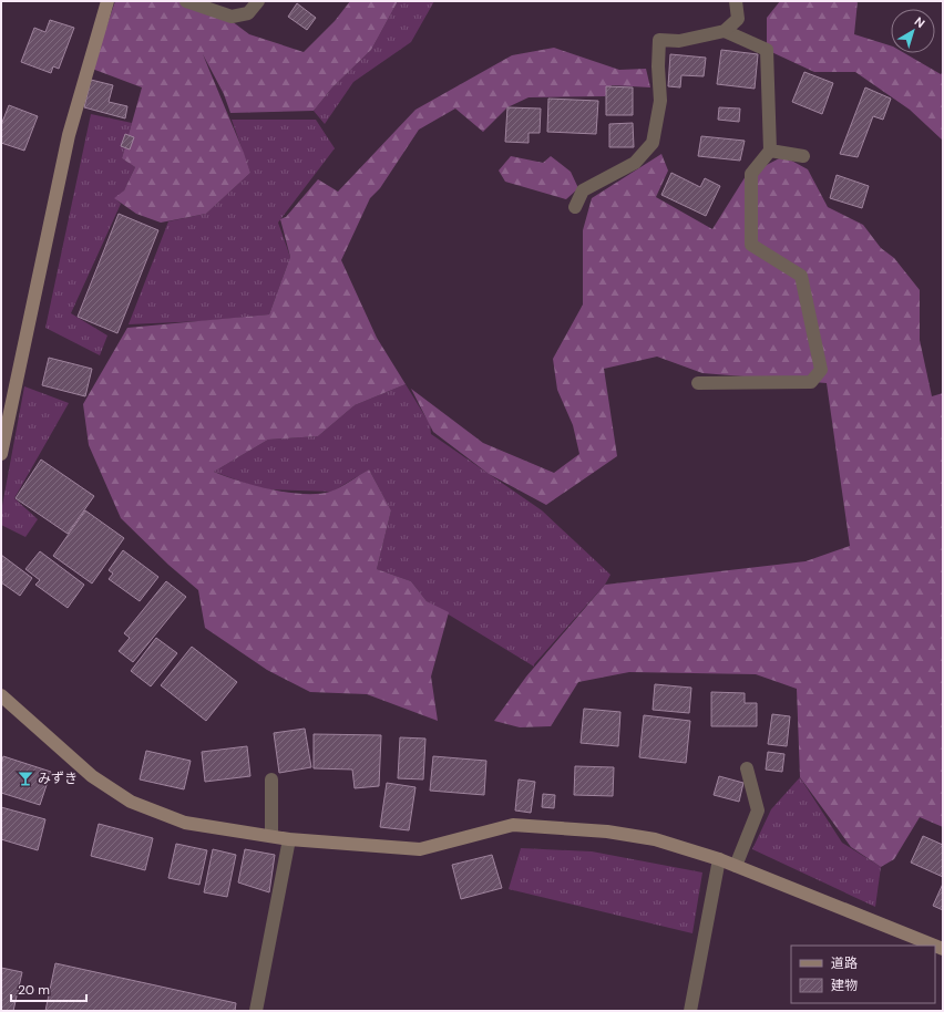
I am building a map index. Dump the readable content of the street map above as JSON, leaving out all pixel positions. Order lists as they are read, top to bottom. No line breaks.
{"places":{"bar":["みずき"]},"legend":["道路","建物"],"scale_bar":"20 m","north":"top right"}
